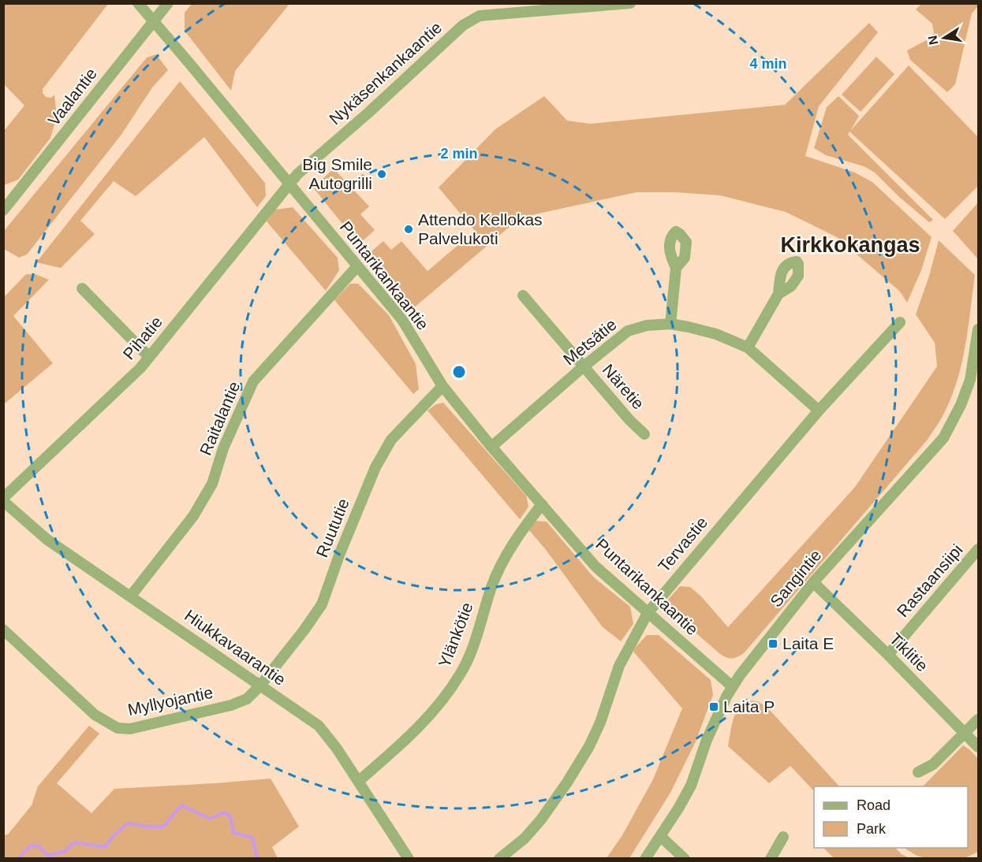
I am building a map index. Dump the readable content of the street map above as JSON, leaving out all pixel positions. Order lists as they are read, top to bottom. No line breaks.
{"streets":{"street":["Nykäsenkankaantie","Vaalantie","Puntarikankaantie","Pihatie","Metsätie","Näretie","Raitalantie","Ruututie","Tervastie","Sangintie","Rastaansiipi","Ylänkötie","Hiukkavaarantie","Tiklitie","Myllyojantie"]},"crossings":[["Nykäsenkankaantie","Puntarikankaantie"],["Nykäsenkankaantie","Pihatie"],["Vaalantie","Puntarikankaantie"],["Puntarikankaantie","Pihatie"],["Puntarikankaantie","Metsätie"],["Puntarikankaantie","Raitalantie"],["Puntarikankaantie","Ruututie"],["Puntarikankaantie","Tervastie"],["Puntarikankaantie","Sangintie"],["Puntarikankaantie","Ylänkötie"],["Pihatie","Hiukkavaarantie"],["Metsätie","Näretie"],["Metsätie","Tervastie"],["Raitalantie","Hiukkavaarantie"],["Ruututie","Hiukkavaarantie"],["Ruututie","Myllyojantie"],["Sangintie","Tiklitie"],["Rastaansiipi","Tiklitie"],["Ylänkötie","Hiukkavaarantie"],["Hiukkavaarantie","Myllyojantie"]],"districts":["Kirkkokangas"],"places":{"other":["Big Smile Autogrilli","Attendo Kellokas Palvelukoti"],"transit":["Laita E","Laita P"]},"legend":["Road","Park"],"north":"left","rings":["4 min","2 min"]}
